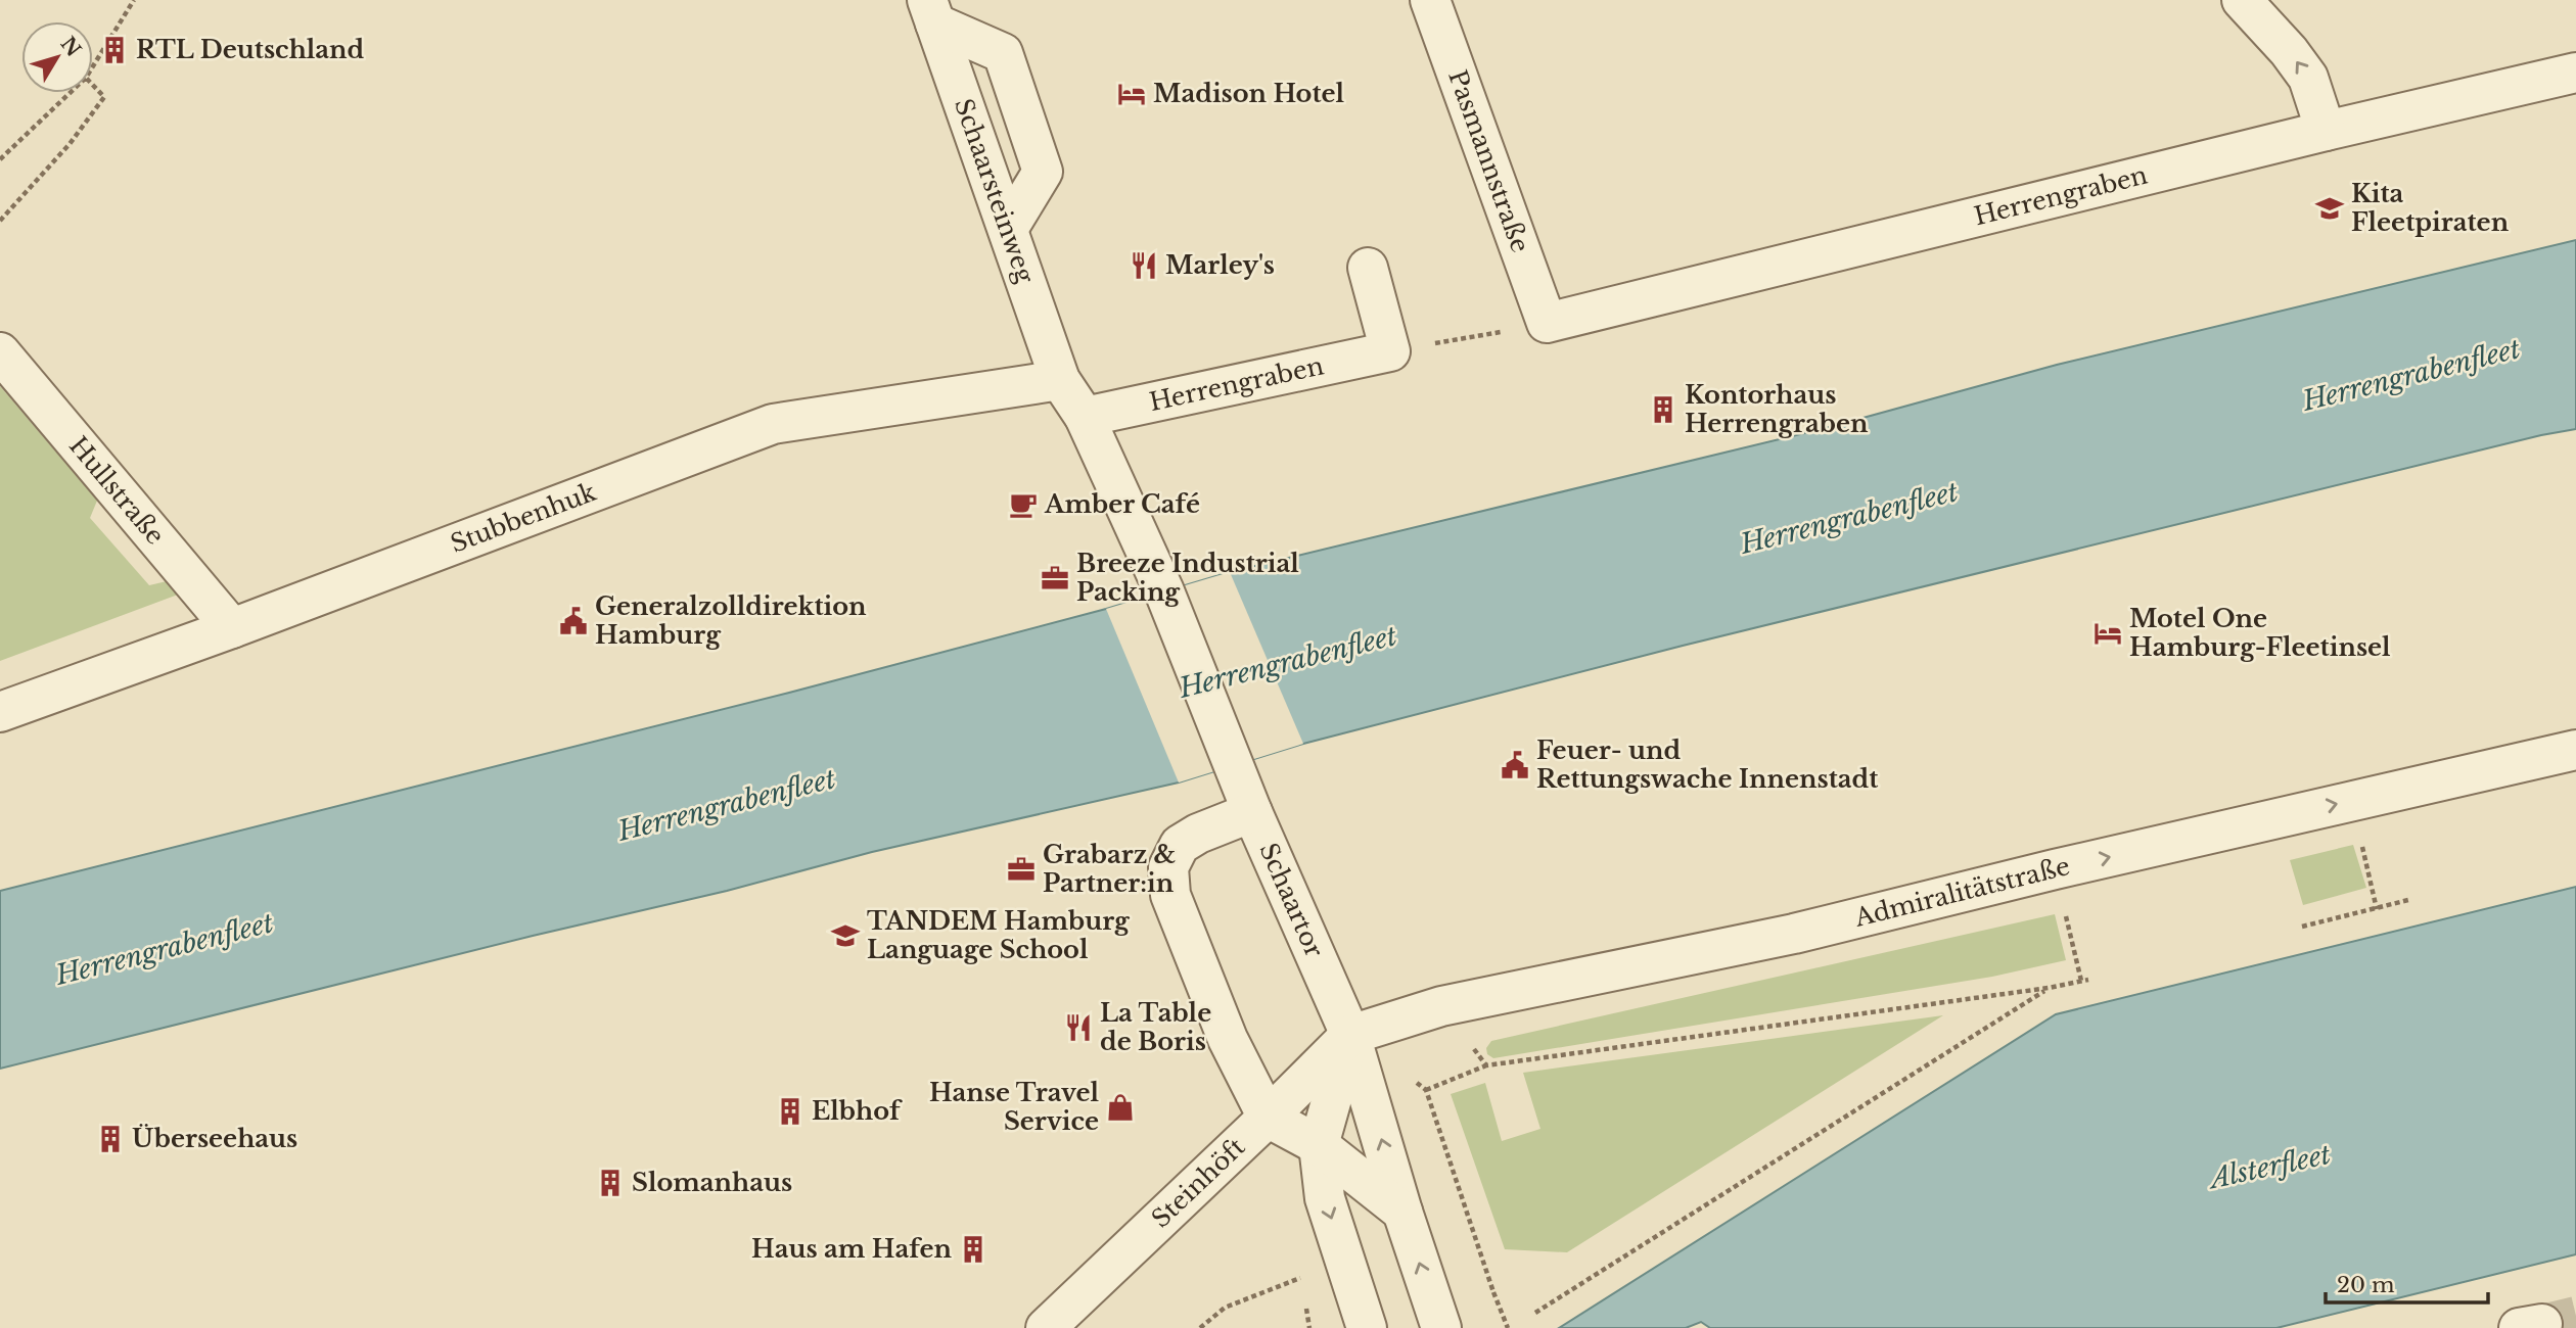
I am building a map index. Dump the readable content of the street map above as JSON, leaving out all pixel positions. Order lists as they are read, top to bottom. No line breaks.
{"streets":{"street":["Pasmannstraße","Schaarsteinweg","Herrengraben","Hullstraße","Stubbenhuk","Admiralitätstraße","Schaartor","Steinhöft"]},"crossings":[["Pasmannstraße","Herrengraben"],["Schaarsteinweg","Herrengraben"],["Schaarsteinweg","Stubbenhuk"],["Schaarsteinweg","Schaartor"],["Hullstraße","Stubbenhuk"],["Admiralitätstraße","Schaartor"],["Admiralitätstraße","Steinhöft"],["Schaartor","Steinhöft"]],"water":["Herrengrabenfleet","Alsterfleet"],"places":{"building":["RTL Deutschland","Kontorhaus Herrengraben","Elbhof","Überseehaus","Slomanhaus","Haus am Hafen"],"hotel":["Madison Hotel","Motel One Hamburg-Fleetinsel"],"school or university":["Kita Fleetpiraten","TANDEM Hamburg Language School"],"restaurant":["Marley's","La Table de Boris"],"cafe":["Amber Café"],"office":["Breeze Industrial Packing","Grabarz & Partner:in"],"public building":["Generalzolldirektion Hamburg","Feuer- und Rettungswache Innenstadt"],"shop":["Hanse Travel Service"]},"scale_bar":"20 m","north":"top right"}
